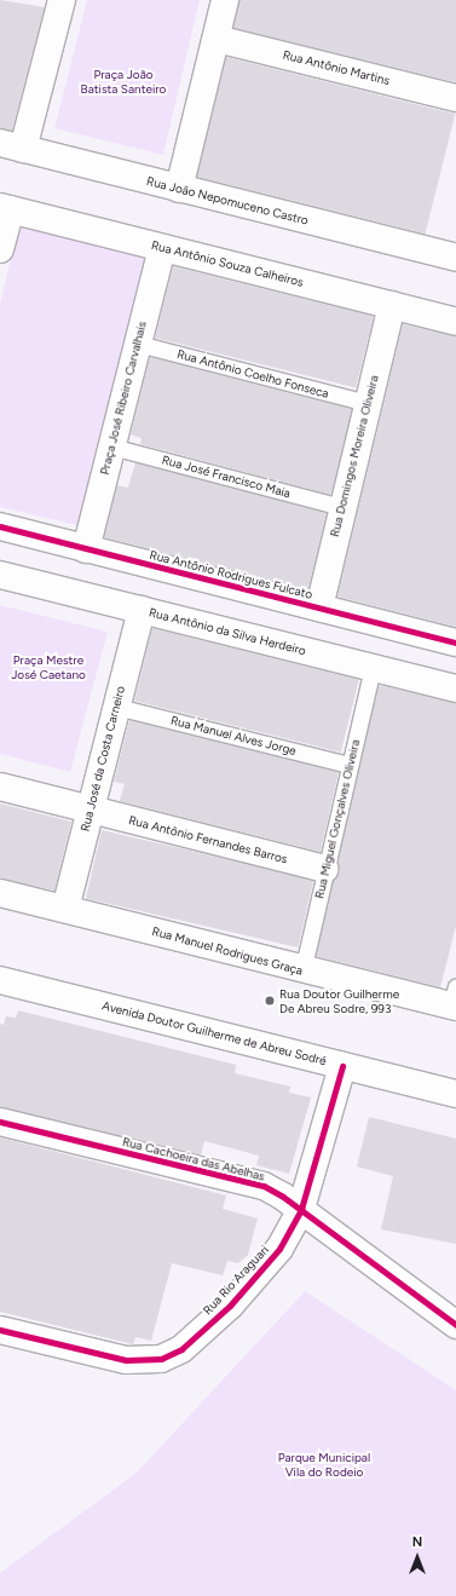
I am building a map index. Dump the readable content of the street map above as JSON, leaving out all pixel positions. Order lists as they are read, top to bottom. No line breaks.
{"streets":{"street":["Rua Antônio Martins","Rua João Nepomuceno Castro","Rua Antônio Souza Calheiros","Praça José Ribeiro Carvalhais","Rua Domingos Moreira Oliveira","Rua Antônio Rodrigues Fulcato","Rua Antônio da Silva Herdeiro","Rua José da Costa Carneiro","Rua Antônio Fernandes Barros","Rua Manuel Rodrigues Graça","Avenida Doutor Guilherme de Abreu Sodré","Rua Cachoeira das Abelhas","Rua Rio Araguari"],"lane":["Rua Antônio Coelho Fonseca","Rua José Francisco Maia","Rua Manuel Alves Jorge","Rua Miguel Gonçalves Oliveira"]},"crossings":[["Rua Antônio Souza Calheiros","Praça José Ribeiro Carvalhais"],["Rua Antônio Souza Calheiros","Rua Domingos Moreira Oliveira"],["Rua Antônio Coelho Fonseca","Praça José Ribeiro Carvalhais"],["Rua Antônio Coelho Fonseca","Rua Domingos Moreira Oliveira"],["Praça José Ribeiro Carvalhais","Rua José Francisco Maia"],["Praça José Ribeiro Carvalhais","Rua Antônio Rodrigues Fulcato"],["Rua Domingos Moreira Oliveira","Rua José Francisco Maia"],["Rua Domingos Moreira Oliveira","Rua Antônio Rodrigues Fulcato"],["Rua Antônio da Silva Herdeiro","Rua José da Costa Carneiro"],["Rua Antônio da Silva Herdeiro","Rua Miguel Gonçalves Oliveira"],["Rua Manuel Alves Jorge","Rua José da Costa Carneiro"],["Rua Manuel Alves Jorge","Rua Miguel Gonçalves Oliveira"],["Rua José da Costa Carneiro","Rua Antônio Fernandes Barros"],["Rua José da Costa Carneiro","Rua Manuel Rodrigues Graça"],["Rua Miguel Gonçalves Oliveira","Rua Antônio Fernandes Barros"],["Rua Miguel Gonçalves Oliveira","Rua Manuel Rodrigues Graça"],["Avenida Doutor Guilherme de Abreu Sodré","Rua Rio Araguari"],["Rua Cachoeira das Abelhas","Rua Rio Araguari"]],"parks":["Praça João Batista Santeiro","Praça Mestre José Caetano","Parque Municipal Vila do Rodeio"],"places":["Rua Doutor Guilherme De Abreu Sodre, 993"],"north":"top"}
